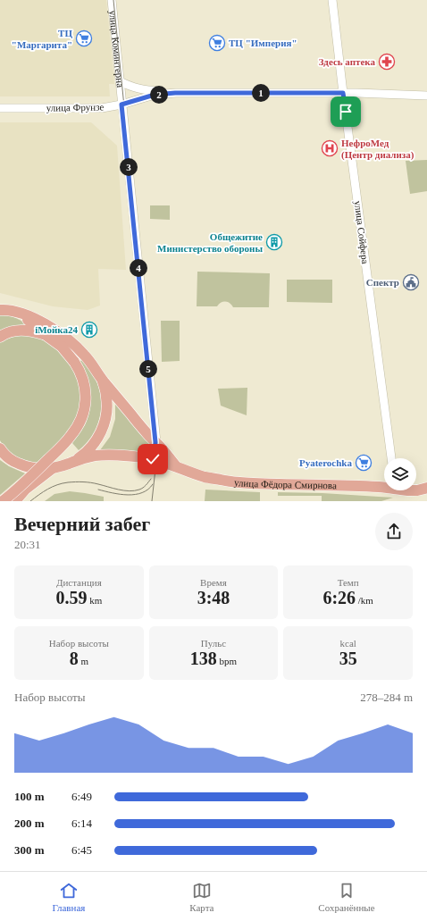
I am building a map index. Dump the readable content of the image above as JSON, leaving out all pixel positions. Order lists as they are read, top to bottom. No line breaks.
{"streets":{"main road":["улица Коминтерна","улица Фёдора Смирнова"],"street":["улица Фрунзе","улица Сойфера"]},"crossings":[["улица Коминтерна","улица Фрунзе"],["улица Коминтерна","улица Фёдора Смирнова"],["улица Фрунзе","улица Сойфера"]],"places":{"supermarket":["ТЦ \"Маргарита\"","ТЦ \"Империя\"","Pyaterochka"],"pharmacy":["Здесь аптека"],"hospital":["НефроМед (Центр диализа)"],"building":["Общежитие Министерство обороны","iМойка24"],"public building":["Спектр"]},"page":{"pins":["1","2","3","4","5"],"heading":["Вечерний забег","20:31"],"stats":[["Дистанция","0.59 km"],["Время","3:48"],["Темп","6:26 /km"],["Набор высоты","8 m"],["Пульс","138 bpm"],["kcal","35"]],"chart":["Набор высоты","278–284 m"],"list":[{"name":"100 m","note":"6:49"},{"name":"200 m","note":"6:14"},{"name":"300 m","note":"6:45"}],"tabs":["Главная","Карта","Сохранённые"]}}
